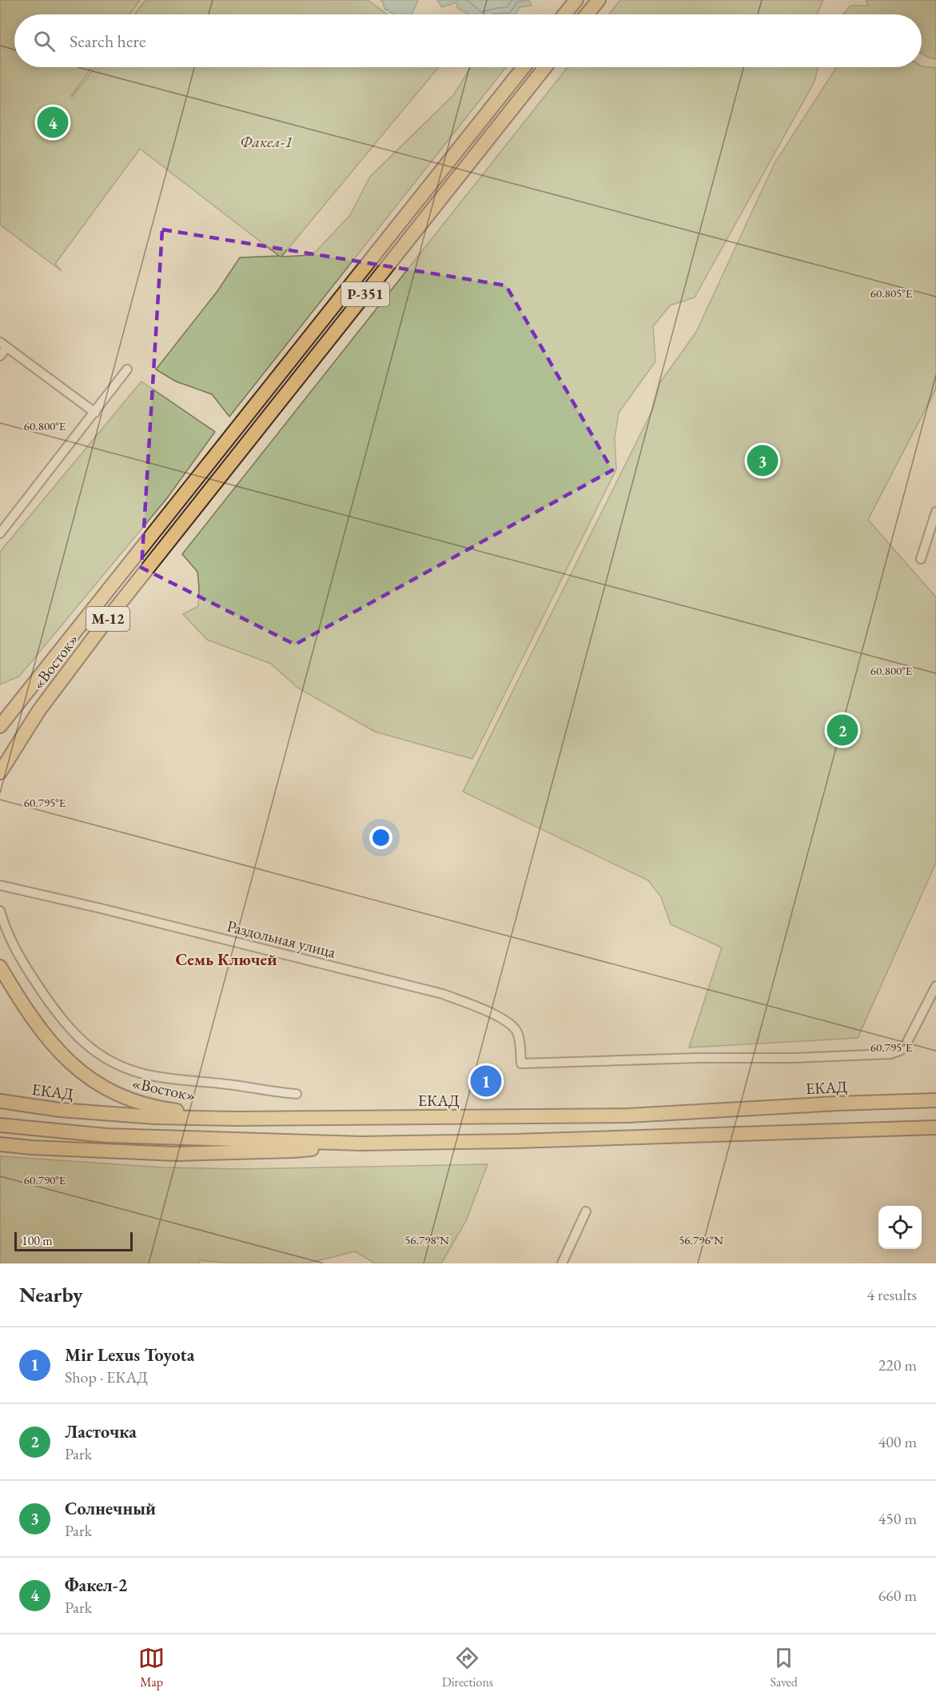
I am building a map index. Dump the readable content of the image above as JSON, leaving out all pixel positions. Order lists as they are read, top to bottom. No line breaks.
{"streets":{"highway":["Р-351","М-12","«Восток»","ЕКАД"],"street":["Раздольная улица"]},"crossings":[["Р-351","«Восток»"],["«Восток»","ЕКАД"]],"districts":["Семь Ключей"],"parks":["Факел-1"],"scale_bar":"100 m","page":{"search":"Search here","pins":["4","3","2","1"],"scale":"100 m","heading":["Nearby","4 results"],"list":[{"mark":"1","name":"Mir Lexus Toyota","note":"Shop · ЕКАД","value":"220 m"},{"mark":"2","name":"Ласточка","note":"Park","value":"400 m"},{"mark":"3","name":"Солнечный","note":"Park","value":"450 m"},{"mark":"4","name":"Факел-2","note":"Park","value":"660 m"}],"nav":["Map","Directions","Saved"]},"coordinates":["60.805°E","60.800°E","60.795°E","60.790°E","56.798°N","56.796°N"]}
